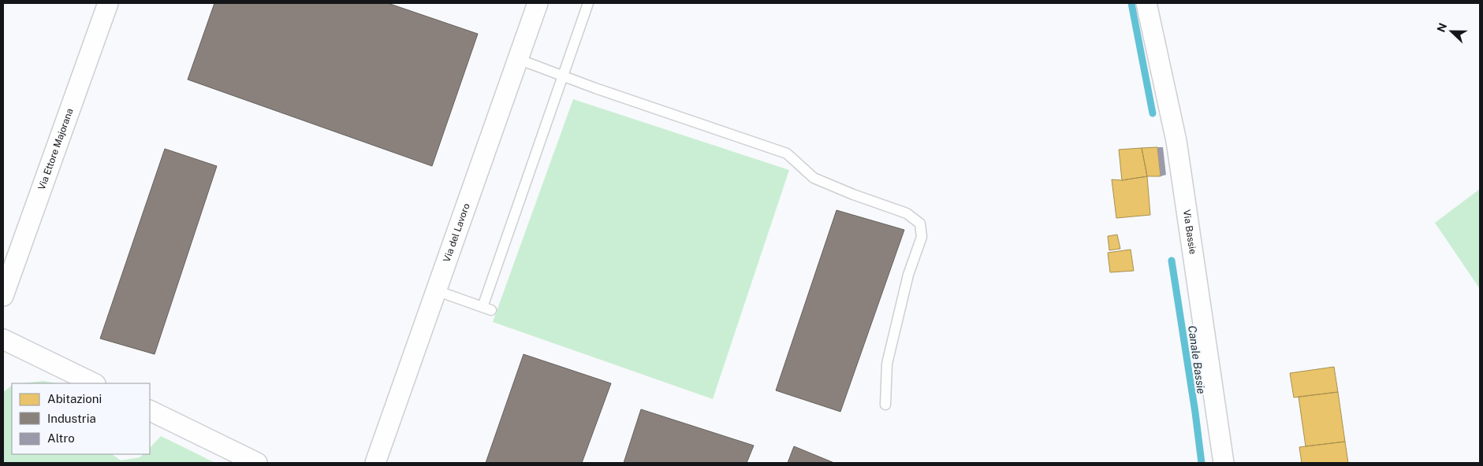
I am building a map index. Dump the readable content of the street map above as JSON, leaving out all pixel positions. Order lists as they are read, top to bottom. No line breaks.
{"streets":{"street":["Via Ettore Majorana","Via Bassie","Via del Lavoro"]},"water":["Canale Bassie"],"legend":["Abitazioni","Industria","Altro"],"north":"left"}
